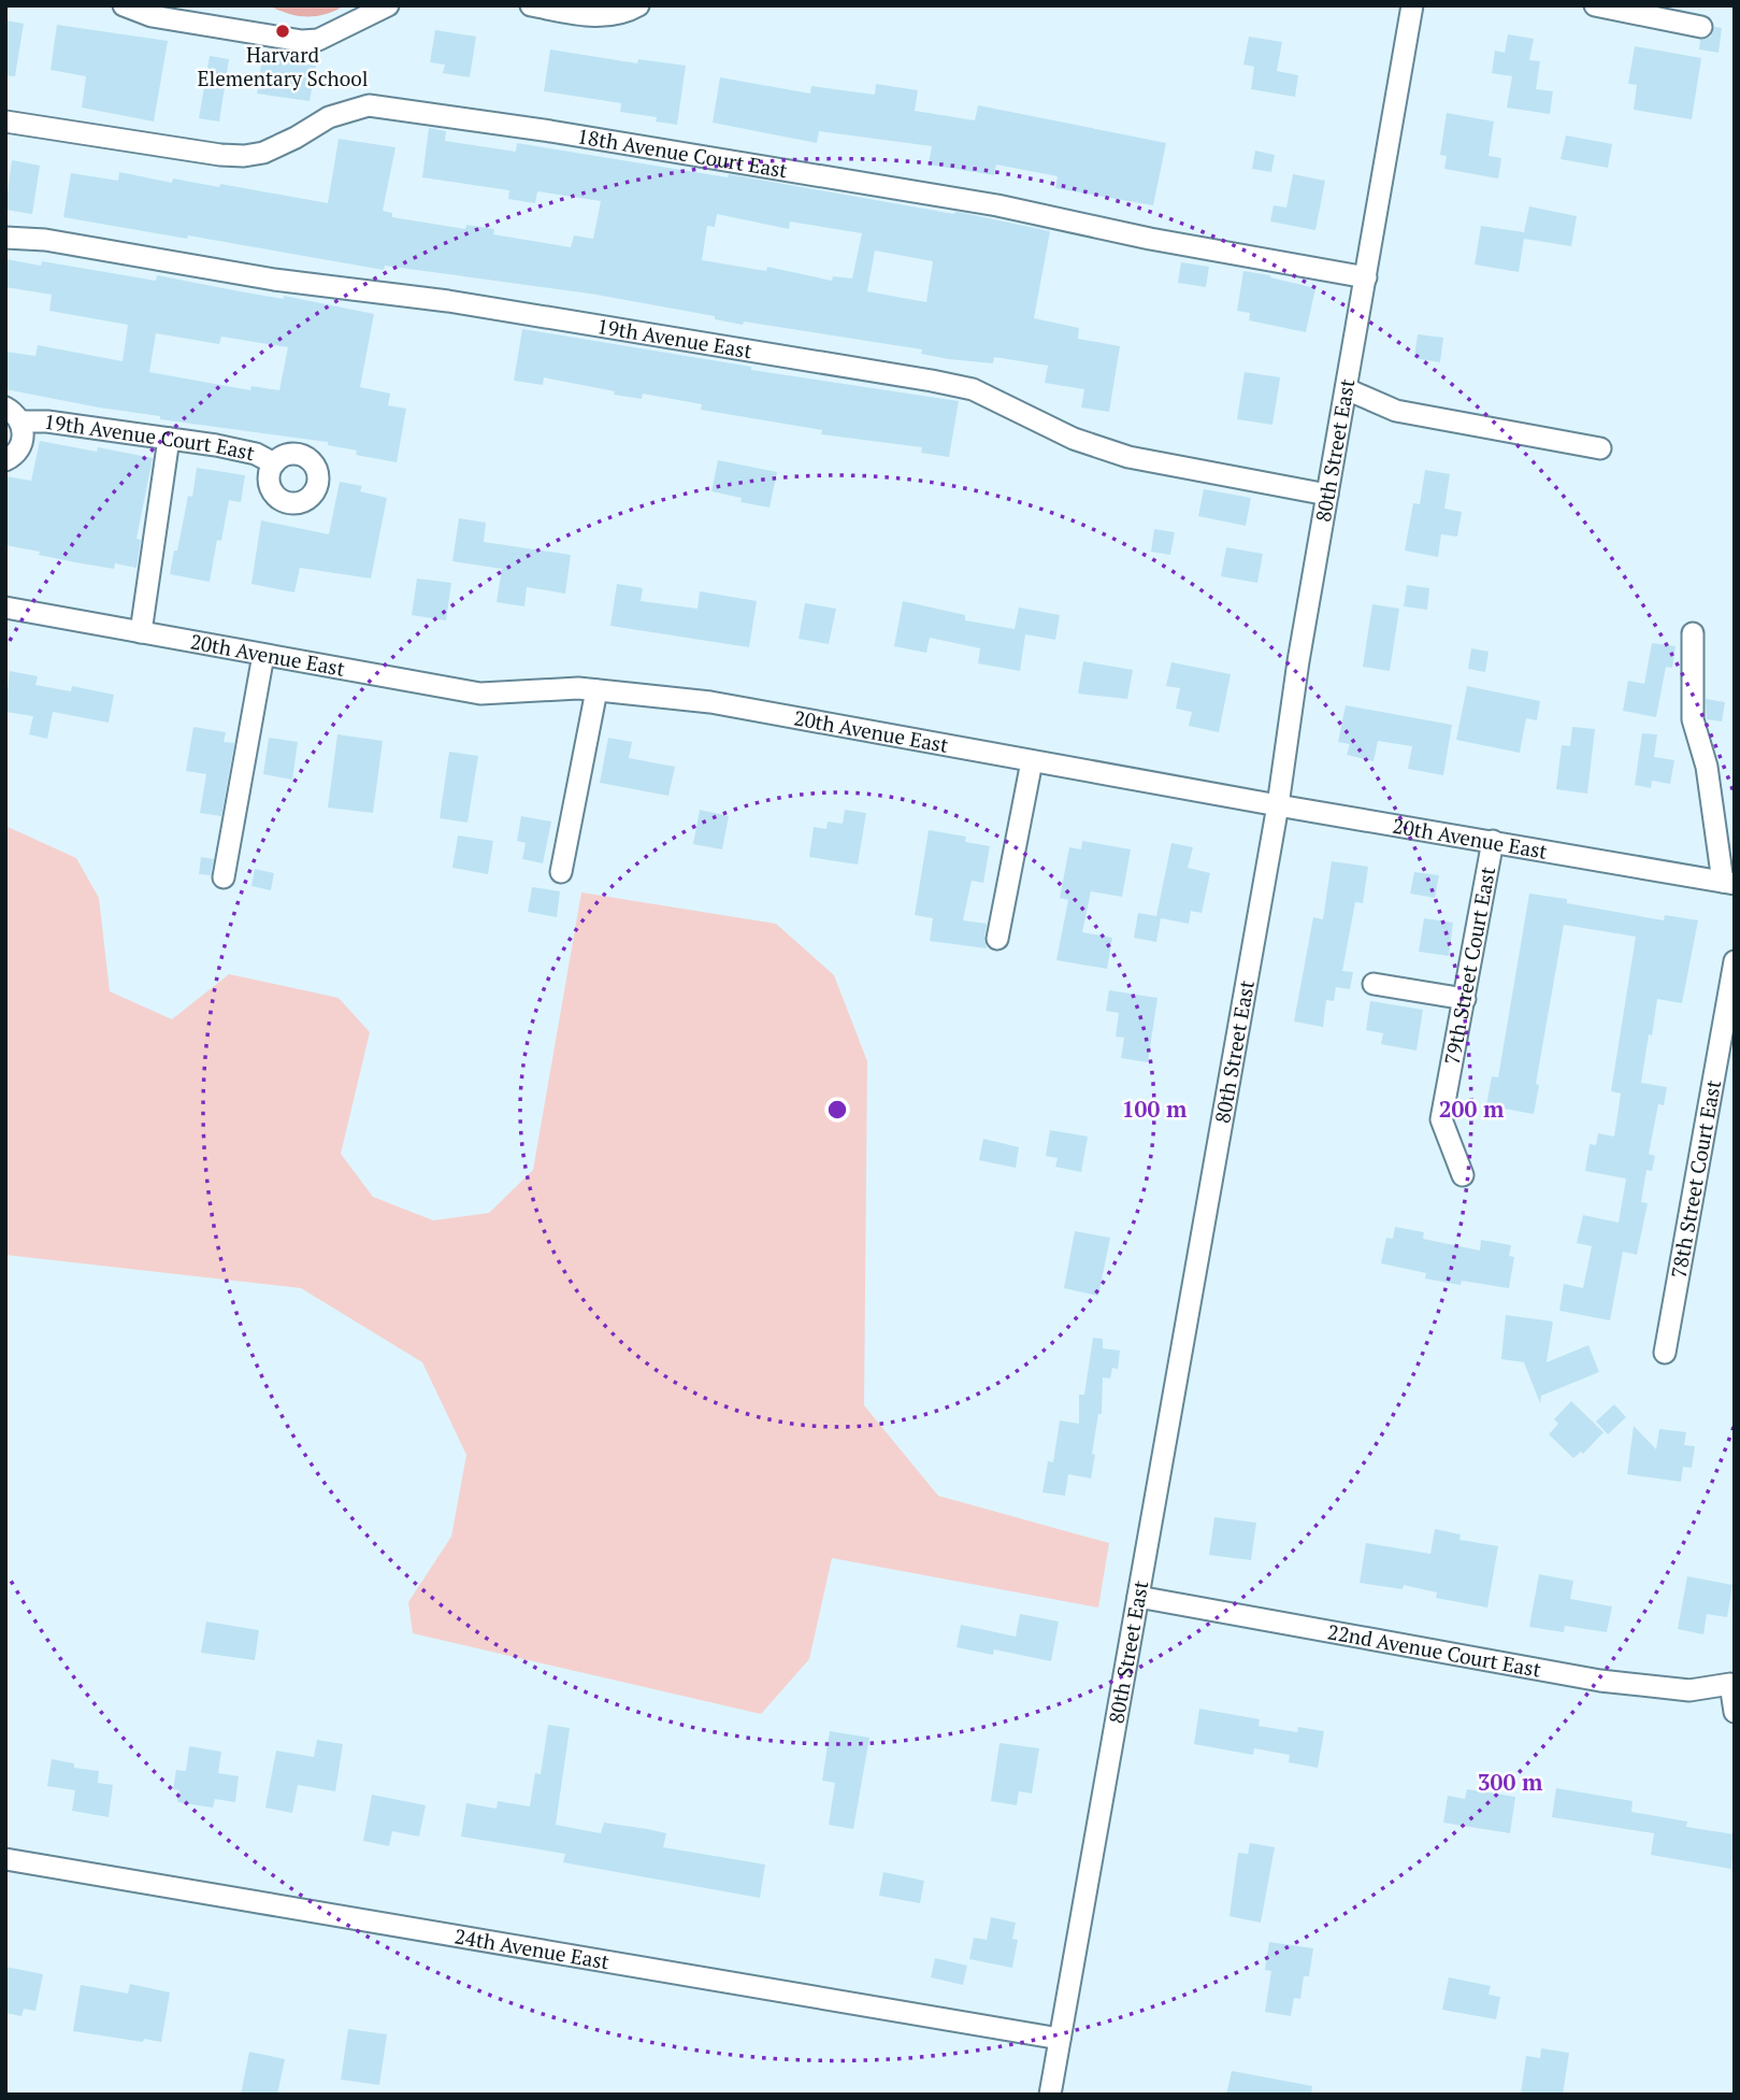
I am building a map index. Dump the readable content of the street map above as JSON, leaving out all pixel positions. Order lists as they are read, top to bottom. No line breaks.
{"streets":{"street":["18th Avenue Court East","19th Avenue East","19th Avenue Court East","80th Street East","20th Avenue East","79th Street Court East","78th Street Court East","22nd Avenue Court East","24th Avenue East"]},"crossings":[["18th Avenue Court East","80th Street East"],["19th Avenue East","80th Street East"],["80th Street East","20th Avenue East"],["80th Street East","22nd Avenue Court East"],["80th Street East","24th Avenue East"],["20th Avenue East","79th Street Court East"]],"places":["Harvard Elementary School"],"rings":["100 m","200 m","300 m"]}
